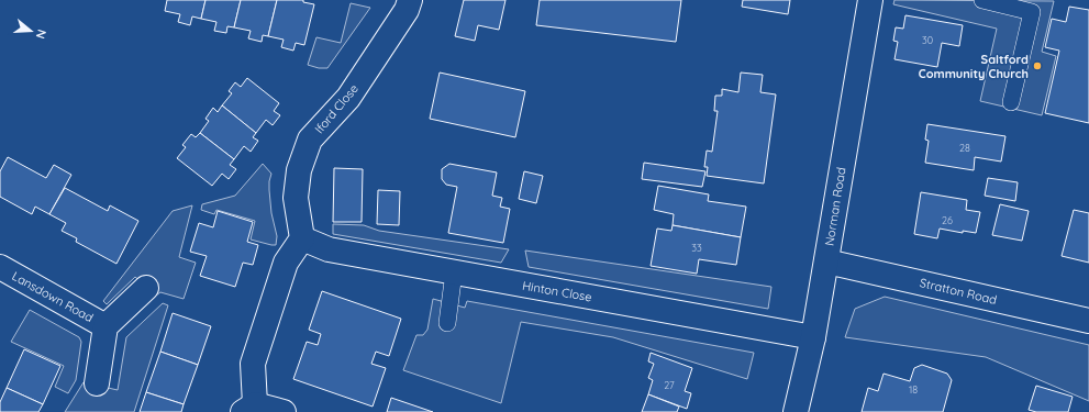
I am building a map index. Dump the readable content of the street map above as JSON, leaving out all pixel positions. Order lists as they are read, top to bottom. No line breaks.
{"streets":{"street":["Iford Close","Norman Road","Hinton Close","Stratton Road","Lansdown Road"]},"crossings":[["Iford Close","Hinton Close"],["Norman Road","Hinton Close"],["Norman Road","Stratton Road"]],"places":["Saltford Community Church"],"house_numbers":["30","28","26","33","27","18"],"north":"right"}
